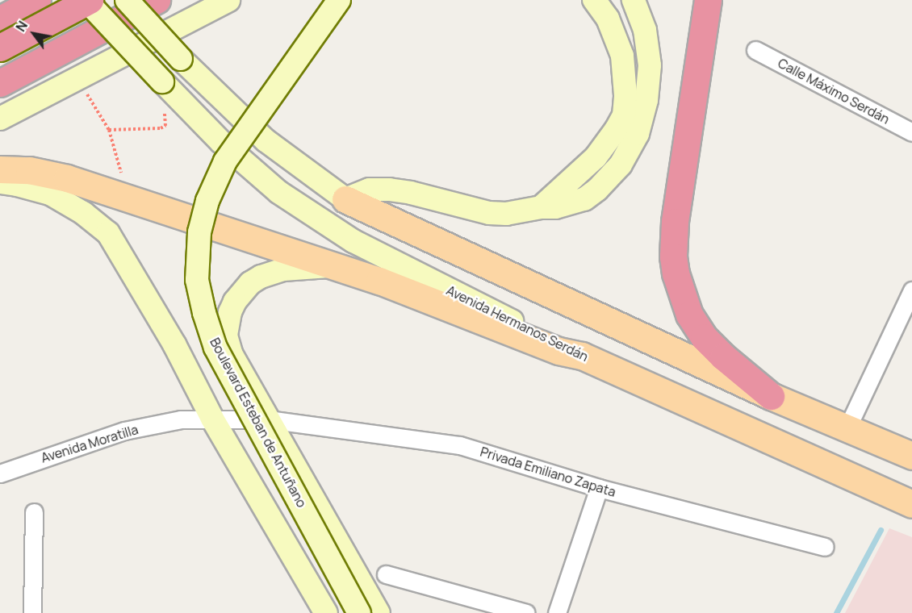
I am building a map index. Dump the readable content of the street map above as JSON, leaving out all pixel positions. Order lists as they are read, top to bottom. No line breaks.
{"streets":{"main road":["Avenida Hermanos Serdán"],"street":["Calle Máximo Serdán","Boulevard Esteban de Antuñano","Avenida Moratilla","Privada Emiliano Zapata"]},"crossings":[["Avenida Moratilla","Privada Emiliano Zapata"]],"north":"top left"}
